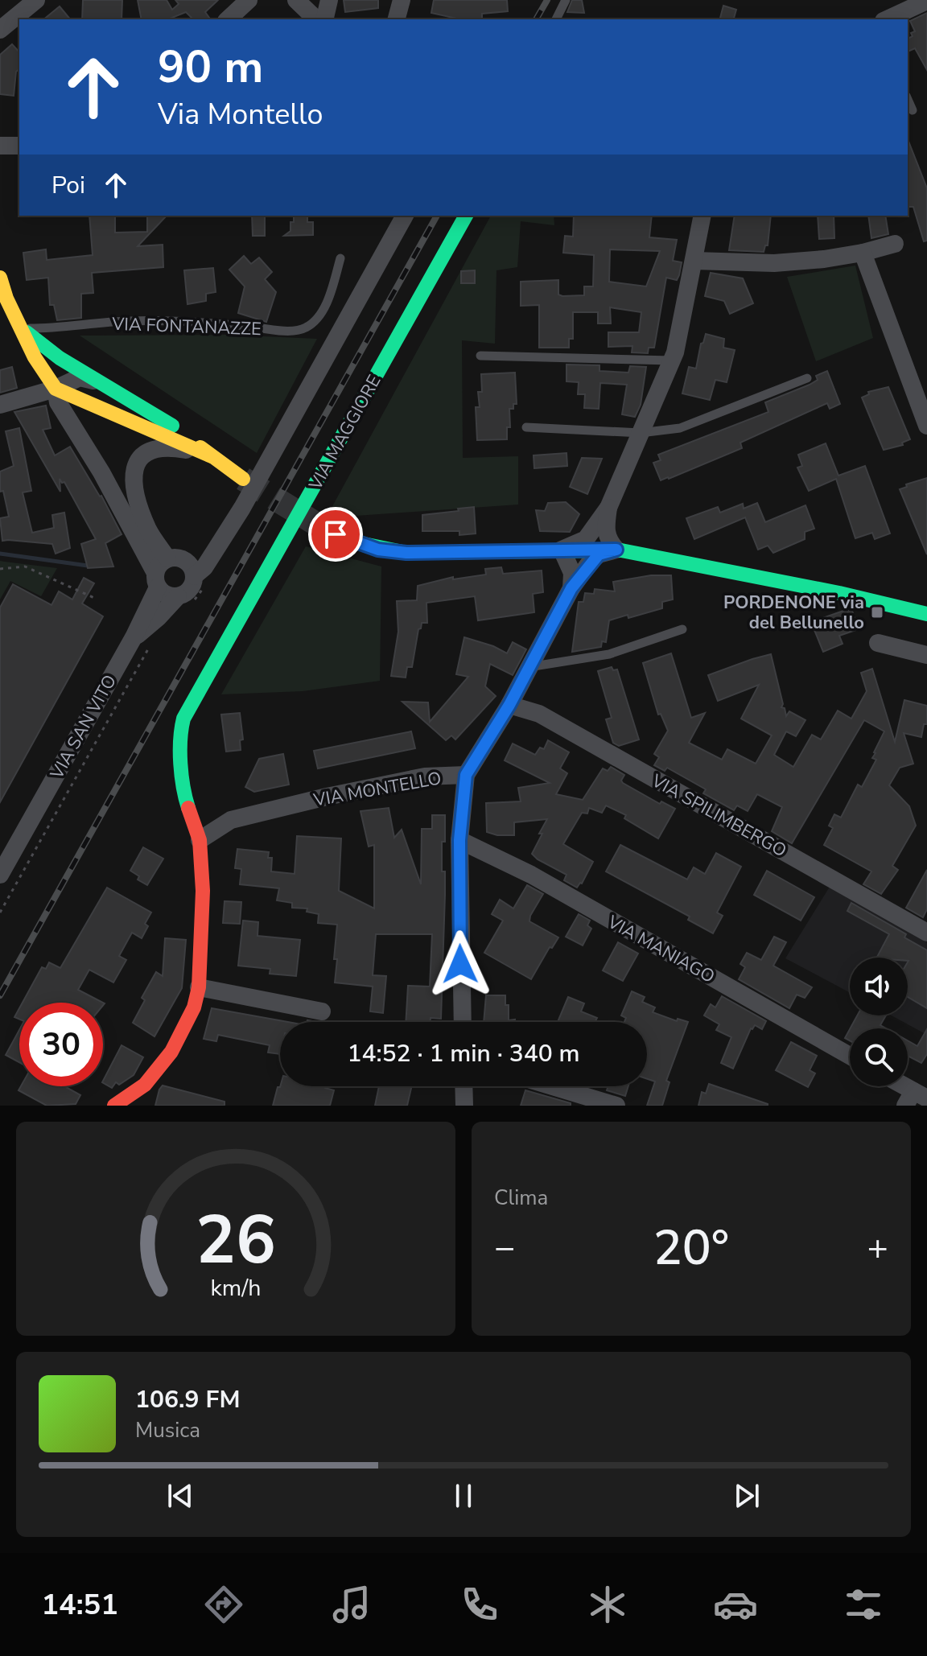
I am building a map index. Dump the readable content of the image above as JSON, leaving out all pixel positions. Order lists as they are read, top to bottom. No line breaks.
{"streets":{"street":["VIA MAGGIORE","VIA SAN VITO","VIA MONTELLO","VIA SPILIMBERGO","VIA MANIAGO"],"lane":["VIA FONTANAZZE"]},"crossings":[["VIA MAGGIORE","VIA MONTELLO"],["VIA MONTELLO","VIA SPILIMBERGO"]],"places":{"transit":["PORDENONE via del Bellunello"]},"page":{"turn":["90 m","Via Montello"],"then":"Poi","limit":"30","trip":"14:52 · 1 min · 340 m","tile":"Clima","heat":["−","20°","+"],"song":["106.9 FM","Musica"],"tabs":"14:51","gauge":["26","km/h"]}}
